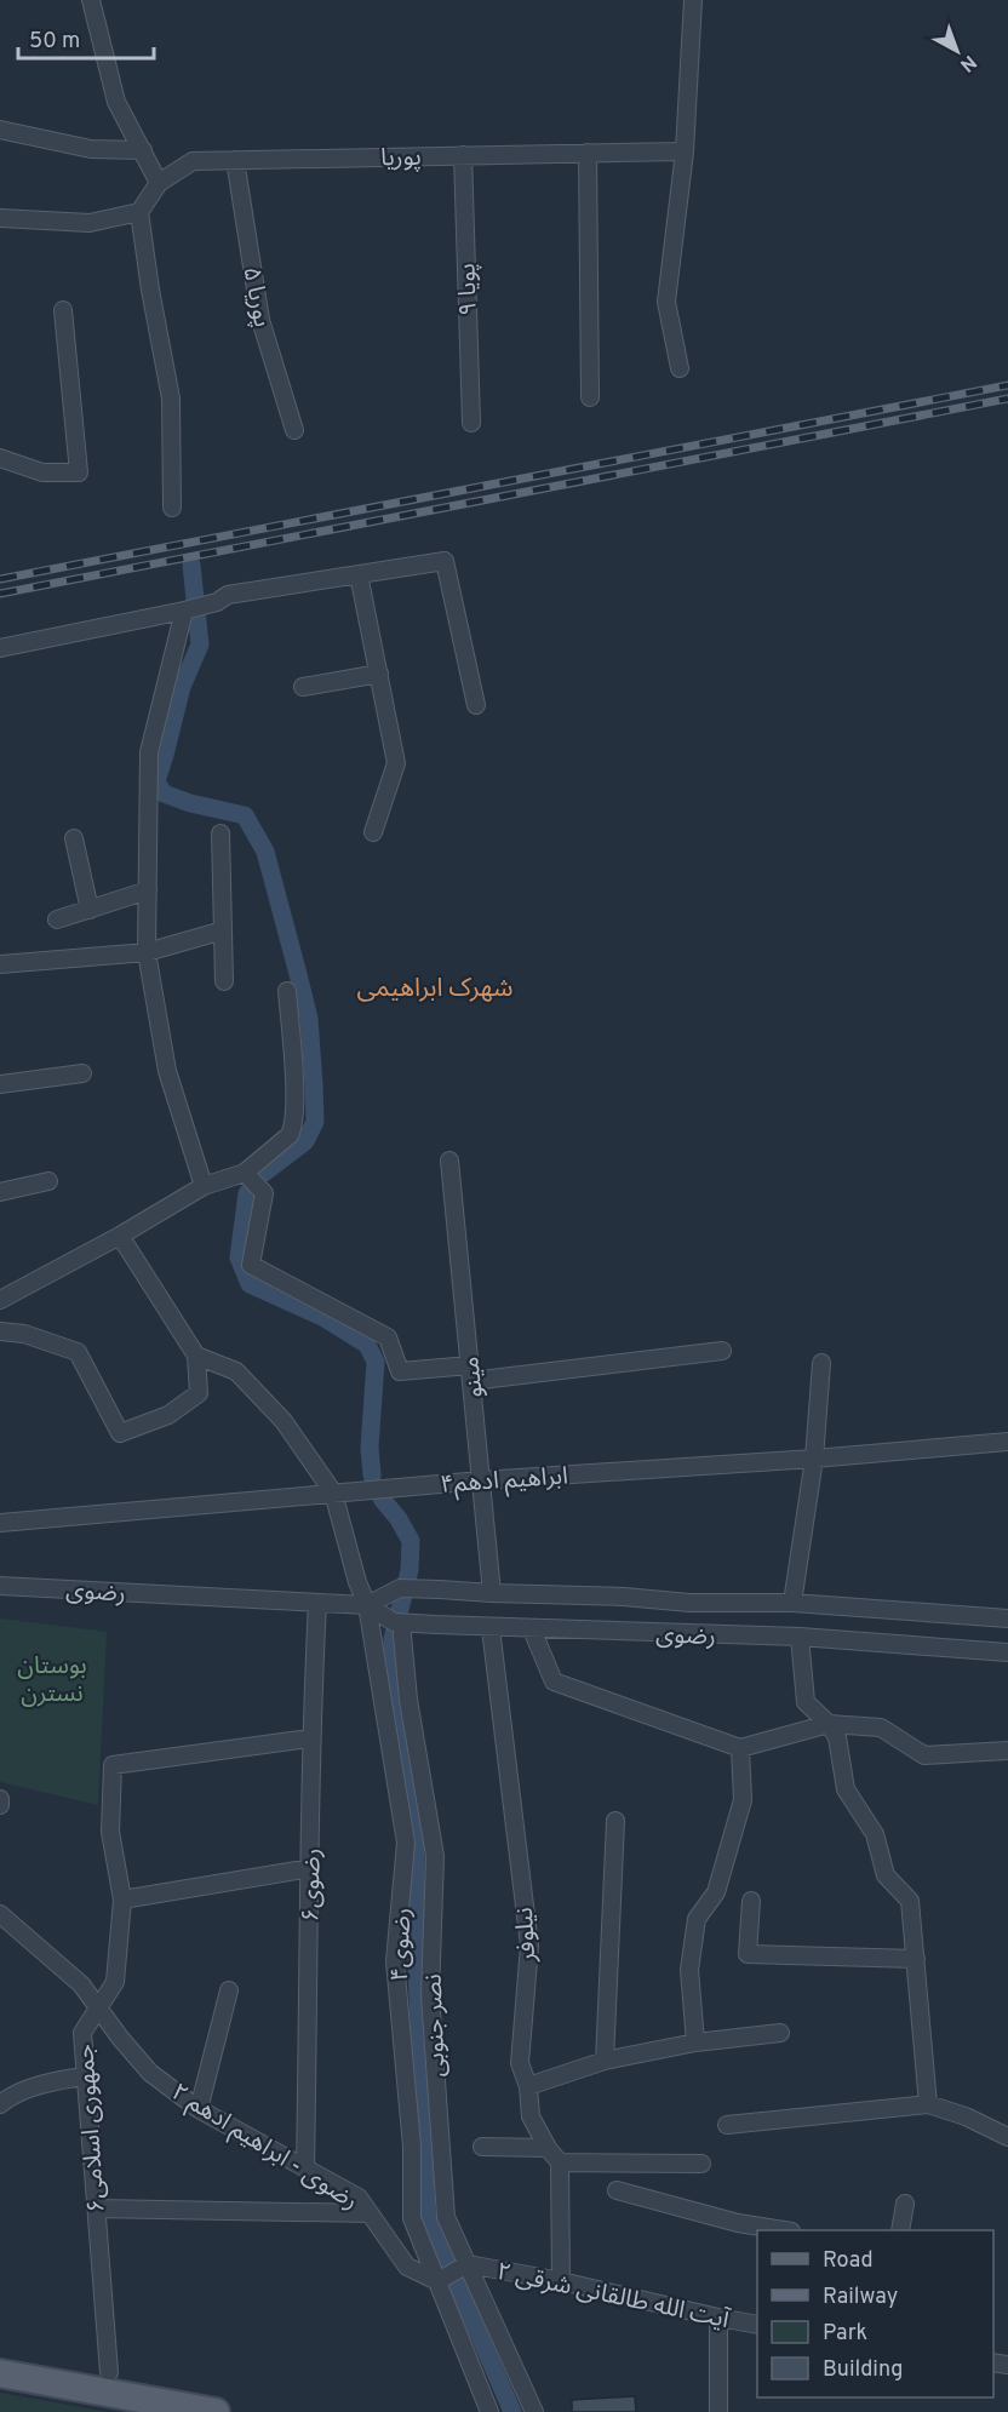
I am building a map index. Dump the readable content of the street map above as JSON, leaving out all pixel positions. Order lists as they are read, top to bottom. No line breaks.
{"streets":{"street":["پوریا","پویا ۹","پوریا ۵","مینو","ابراهیم ادهم۴","رضوی","رضوی۶","نیلوفر","رضوی۴","نصر جنوبی","جمهوری اسلامی۶","رضوی - ابراهیم ادهم ۲","آیت الله طالقانی شرقی ۲"]},"crossings":[["پوریا","پویا ۹"],["پوریا","پوریا ۵"],["مینو","ابراهیم ادهم۴"],["مینو","رضوی"],["ابراهیم ادهم۴","رضوی۴"],["رضوی","رضوی۶"],["رضوی","نیلوفر"],["رضوی","رضوی۴"],["رضوی","نصر جنوبی"],["رضوی۶","جمهوری اسلامی۶"],["رضوی۶","رضوی - ابراهیم ادهم ۲"],["رضوی۴","رضوی - ابراهیم ادهم ۲"],["نصر جنوبی","آیت الله طالقانی شرقی ۲"],["جمهوری اسلامی۶","رضوی - ابراهیم ادهم ۲"]],"districts":["شهرک ابراهیمی"],"parks":["بوستان نسترن"],"legend":["Road","Railway","Park","Building"],"scale_bar":"50 m","north":"bottom right"}
